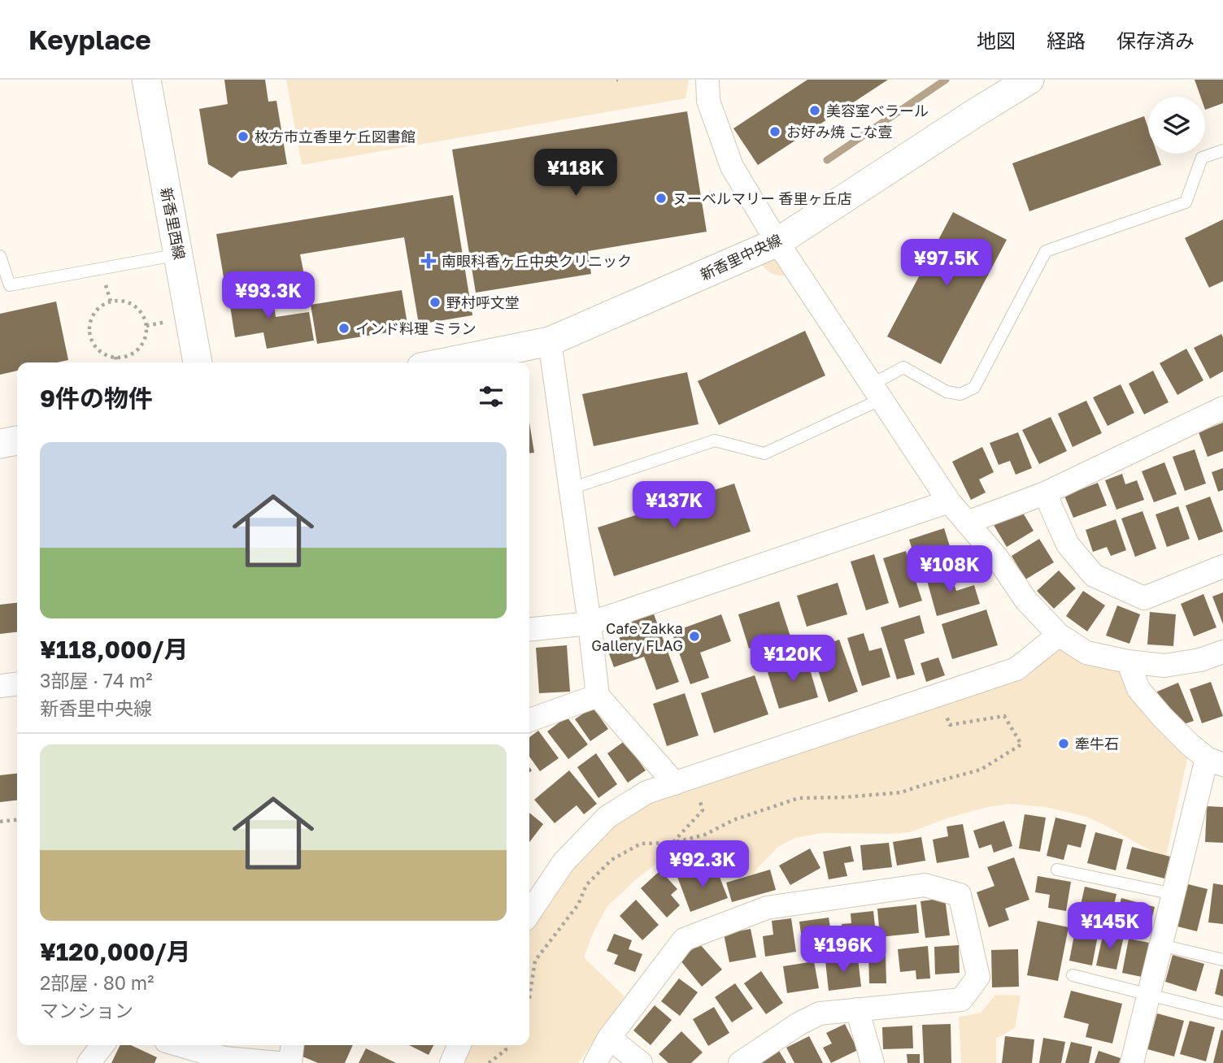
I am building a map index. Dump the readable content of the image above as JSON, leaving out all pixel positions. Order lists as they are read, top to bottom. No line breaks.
{"streets":{"street":["新香里西線","新香里中央線"]},"places":{"other":["美容室べラール","お好み焼 こな壹","枚方市立香里ケ丘図書館","ヌーベルマリー 香里ヶ丘店","野村呼文堂","インド料理 ミラン","Cafe Zakka Gallery FLAG","牽牛石"],"health":["南眼科香ヶ丘中央クリニック"]},"page":{"header":"Keyplace","nav":["地図","経路","保存済み"],"price":["¥118K","¥97.5K","¥93.3K","¥137K","¥108K","¥120K","¥92.3K","¥145K","¥196K"],"heading":"9件の物件","list":[{"name":"¥118,000/月","note":"3部屋 · 74 m² · 新香里中央線"},{"name":"¥120,000/月","note":"2部屋 · 80 m² · マンション"}]}}
